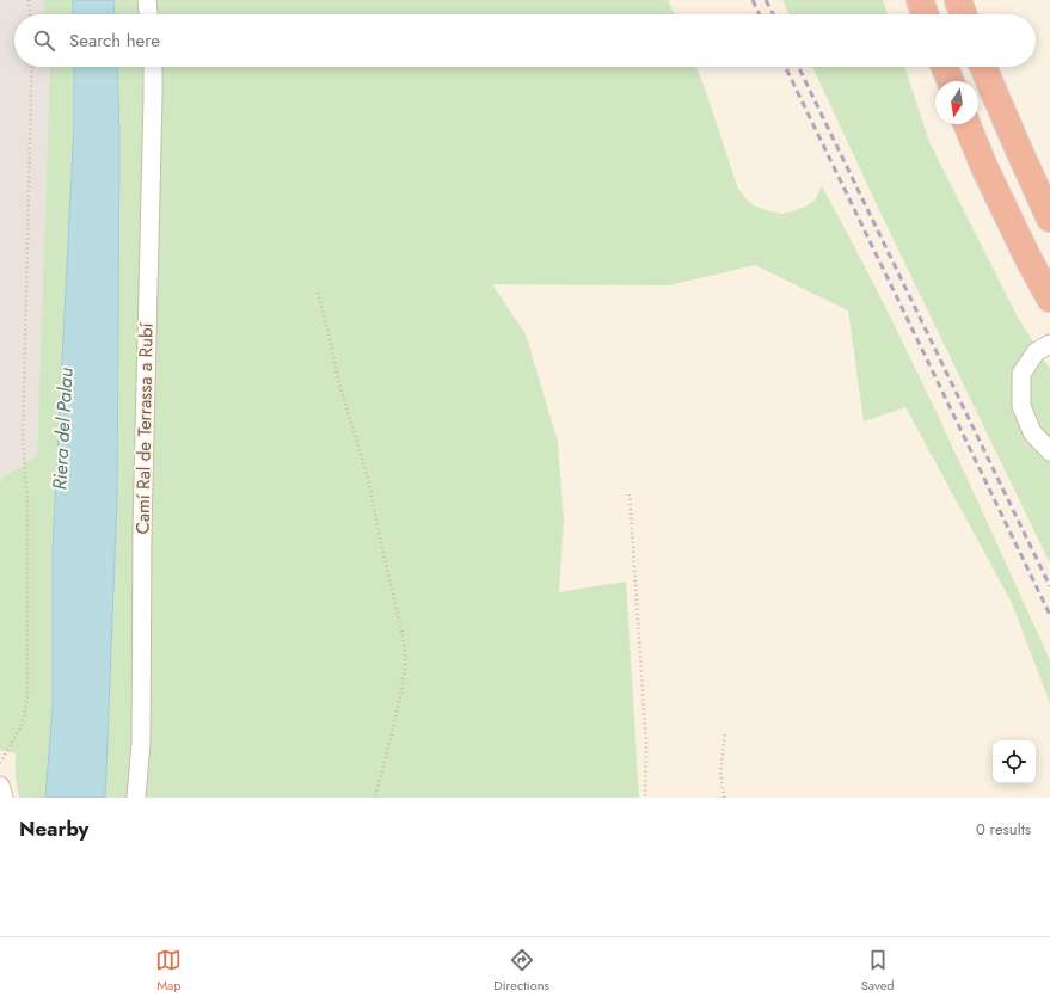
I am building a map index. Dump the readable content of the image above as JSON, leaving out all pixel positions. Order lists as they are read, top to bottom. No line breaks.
{"streets":{"street":["Camí Ral de Terrassa a Rubí"]},"water":["Riera del Palau"],"north":"bottom","page":{"search":"Search here","heading":["Nearby","0 results"],"nav":["Map","Directions","Saved"]}}
